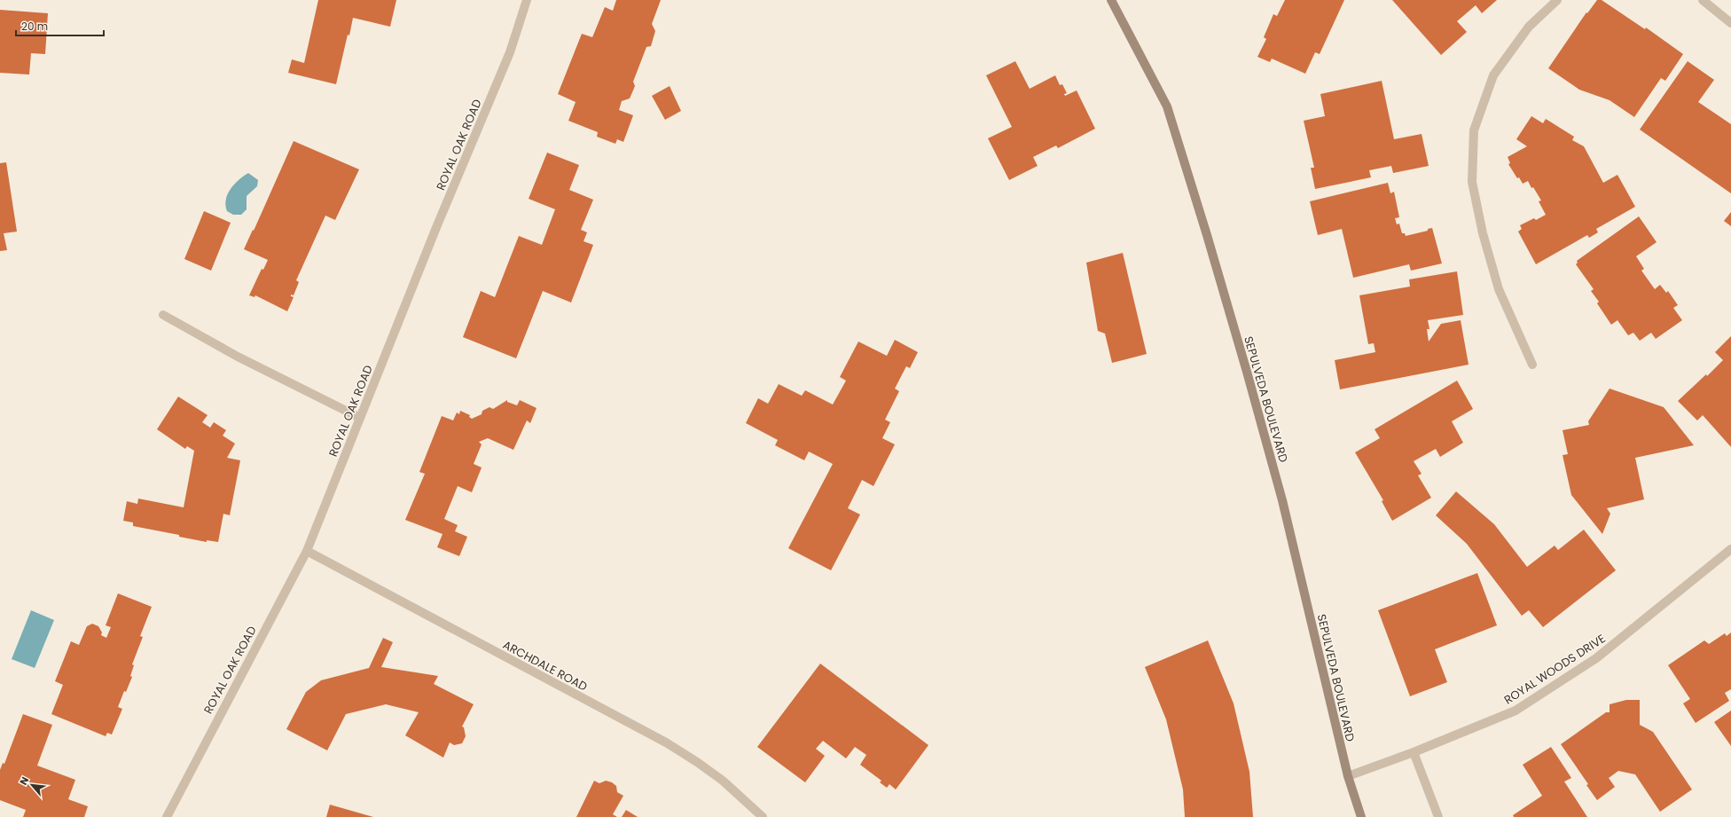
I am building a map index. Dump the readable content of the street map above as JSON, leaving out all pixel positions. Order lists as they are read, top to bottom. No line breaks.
{"streets":{"main road":["SEPULVEDA BOULEVARD"],"street":["ROYAL OAK ROAD","ARCHDALE ROAD","ROYAL WOODS DRIVE"]},"crossings":[["ROYAL OAK ROAD","ARCHDALE ROAD"],["SEPULVEDA BOULEVARD","ROYAL WOODS DRIVE"]],"scale_bar":"20 m","north":"top left"}
